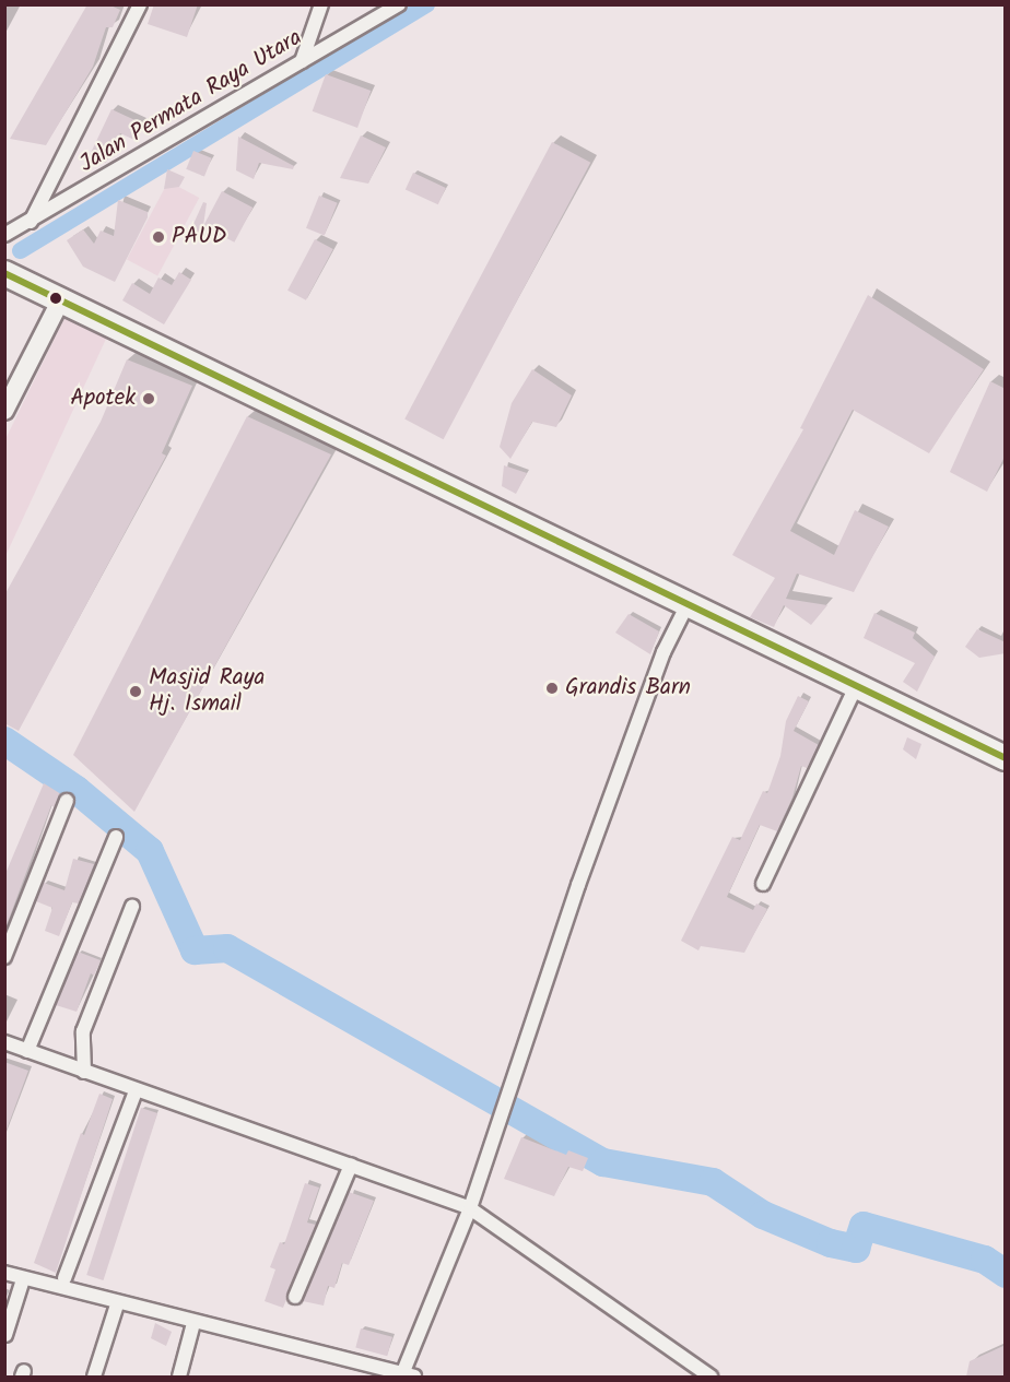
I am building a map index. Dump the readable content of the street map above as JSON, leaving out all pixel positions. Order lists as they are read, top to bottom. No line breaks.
{"streets":{"street":["Jalan Permata Raya Utara"]},"places":["PAUD","Apotek","Grandis Barn","Masjid Raya Hj. Ismail"]}
